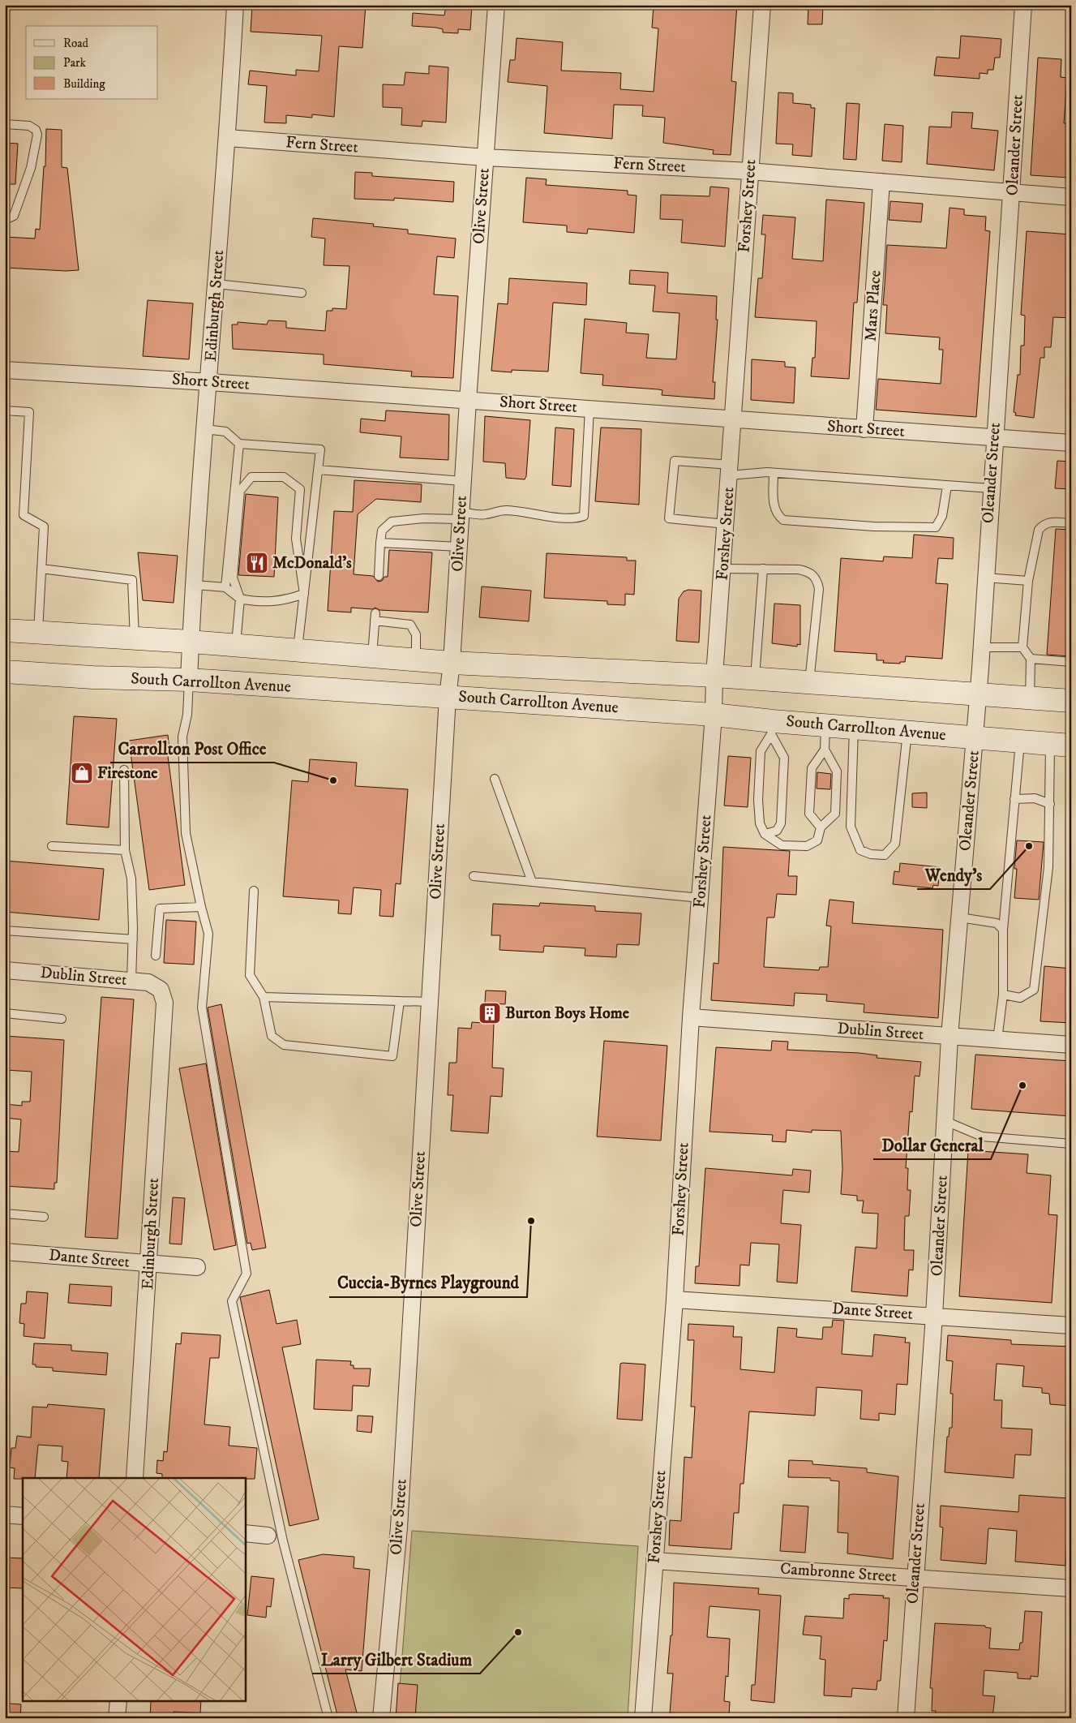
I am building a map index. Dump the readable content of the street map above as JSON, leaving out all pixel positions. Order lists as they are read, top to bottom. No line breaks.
{"streets":{"main road":["South Carrollton Avenue"],"street":["Fern Street","Oleander Street","Olive Street","Forshey Street","Edinburgh Street","Mars Place","Short Street","Dublin Street","Dante Street","Cambronne Street"]},"crossings":[["Fern Street","Oleander Street"],["Fern Street","Olive Street"],["Fern Street","Forshey Street"],["Fern Street","Edinburgh Street"],["Fern Street","Mars Place"],["Oleander Street","Short Street"],["Oleander Street","South Carrollton Avenue"],["Oleander Street","Dublin Street"],["Oleander Street","Dante Street"],["Oleander Street","Cambronne Street"],["Olive Street","Short Street"],["Olive Street","South Carrollton Avenue"],["Forshey Street","Short Street"],["Forshey Street","South Carrollton Avenue"],["Forshey Street","Dublin Street"],["Forshey Street","Dante Street"],["Forshey Street","Cambronne Street"],["Edinburgh Street","Short Street"],["Edinburgh Street","South Carrollton Avenue"],["Edinburgh Street","Dublin Street"],["Edinburgh Street","Dante Street"],["Mars Place","Short Street"]],"places":{"restaurant":["McDonald's"],"shop":["Firestone"],"other":["Carrollton Post Office","Wendy's","Dollar General","Cuccia-Byrnes Playground","Larry Gilbert Stadium"],"building":["Burton Boys Home"]},"legend":["Road","Park","Building"]}
